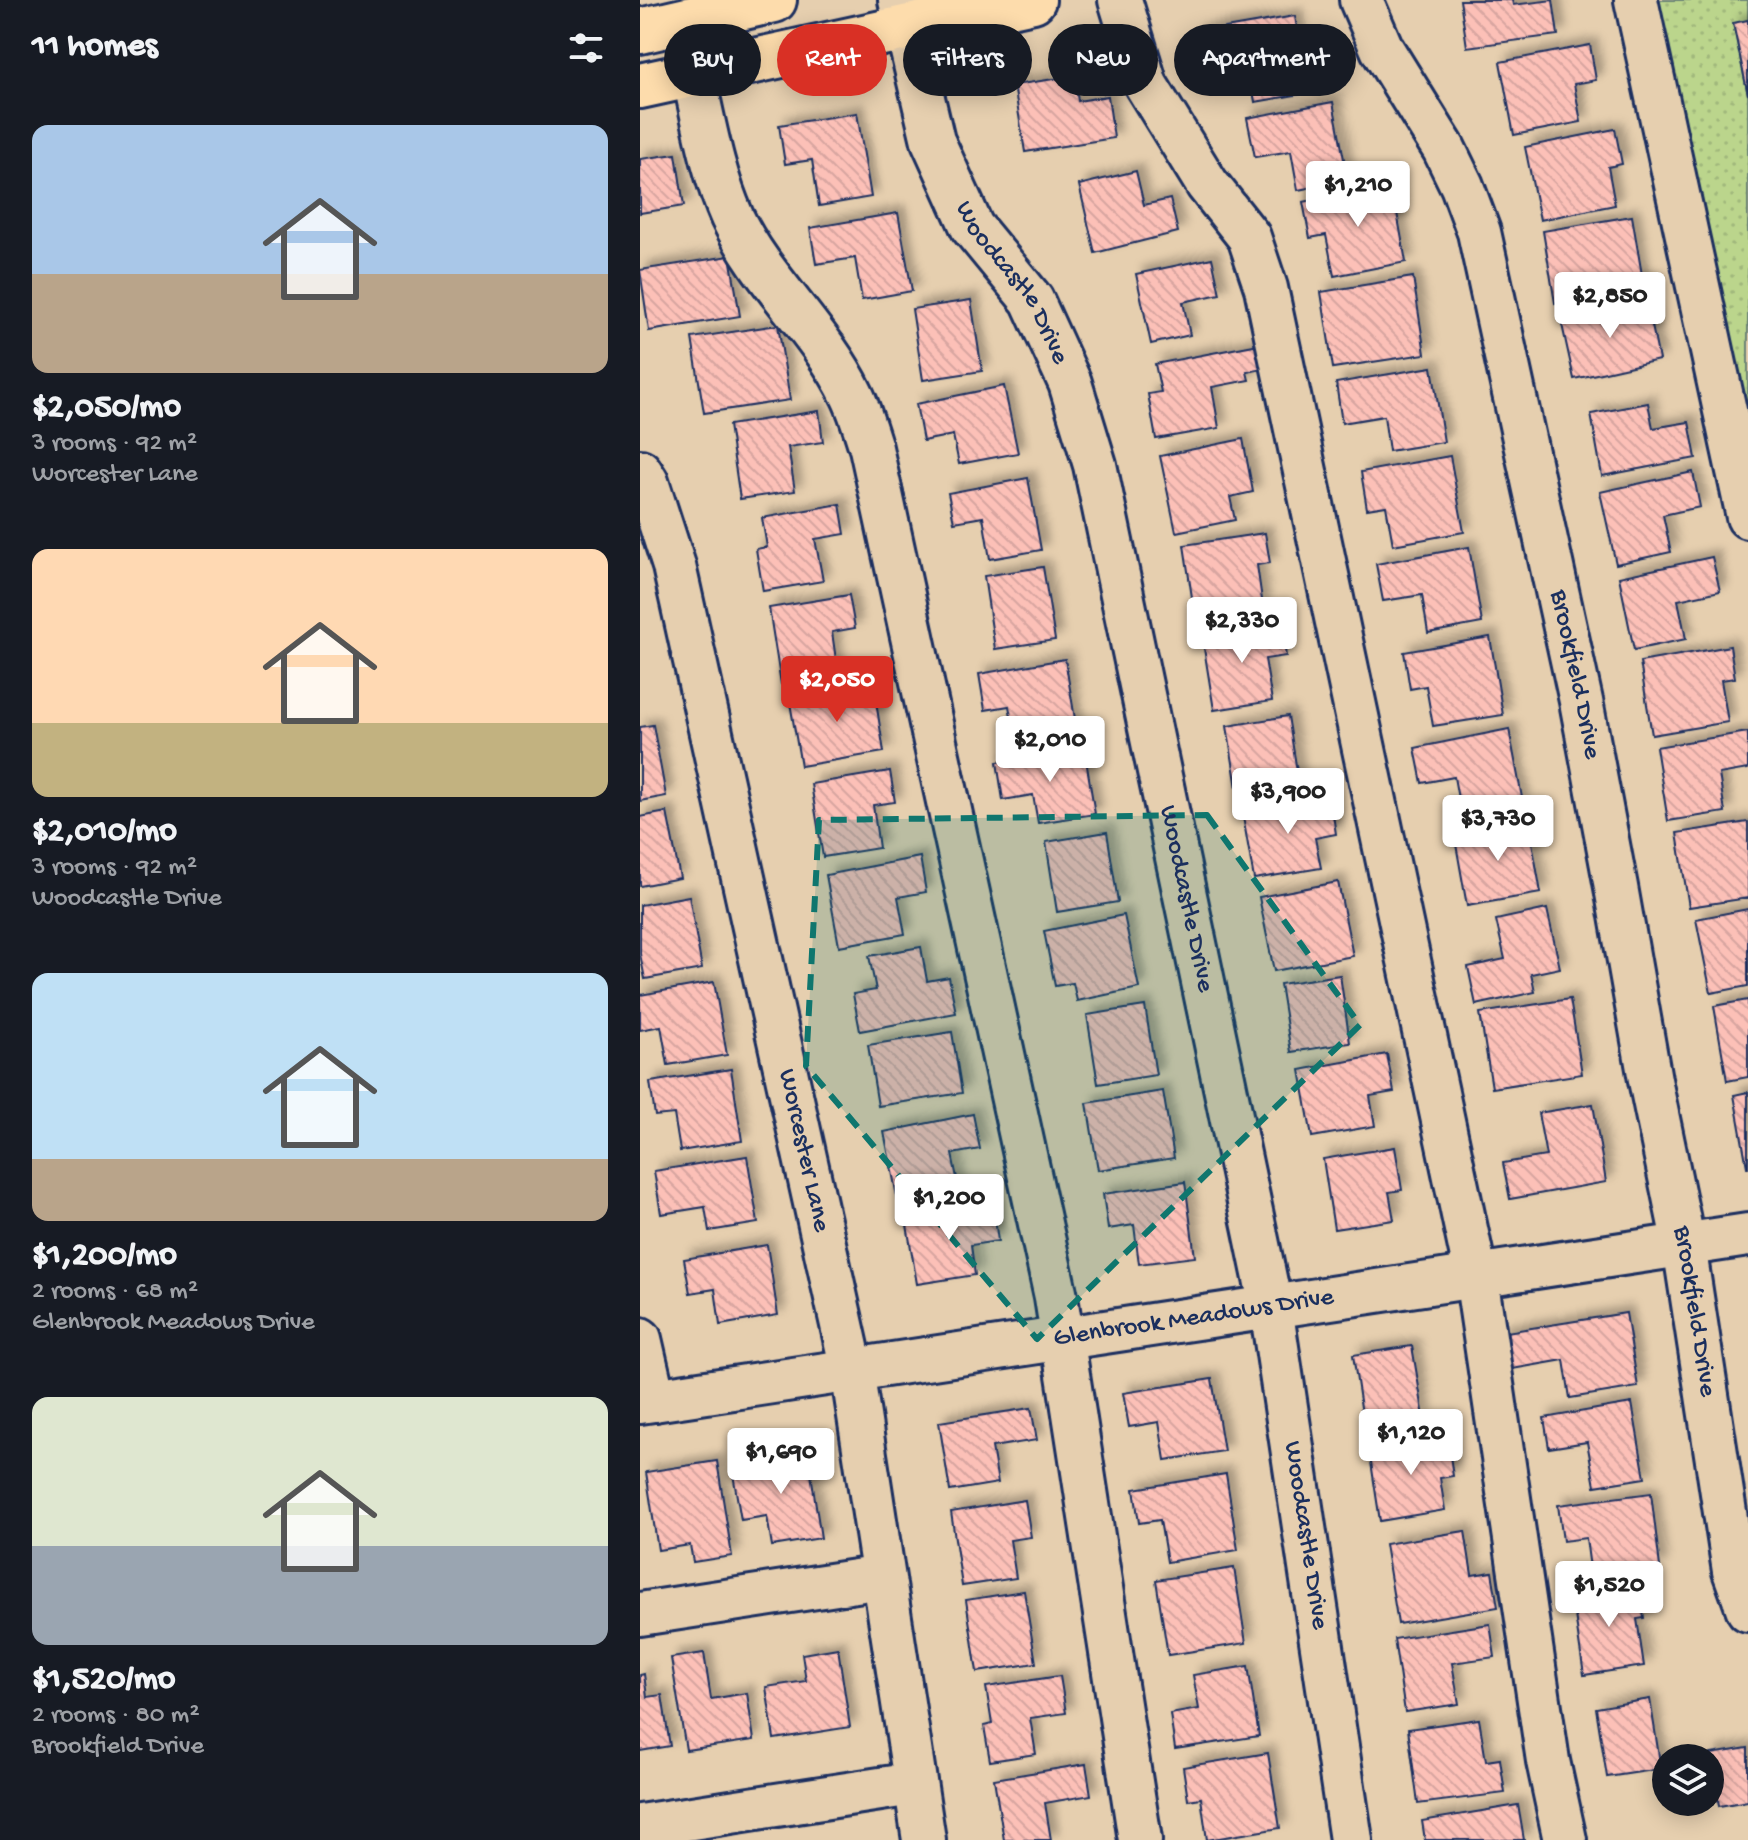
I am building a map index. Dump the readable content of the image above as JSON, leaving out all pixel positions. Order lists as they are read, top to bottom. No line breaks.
{"streets":{"street":["Woodcastle Drive","Brookfield Drive","Worcester Lane","Glenbrook Meadows Drive"]},"crossings":[["Woodcastle Drive","Glenbrook Meadows Drive"],["Brookfield Drive","Glenbrook Meadows Drive"],["Worcester Lane","Glenbrook Meadows Drive"]],"page":{"heading":"11 homes","chip":["Buy","Rent","Filters","New","Apartment"],"list":[{"name":"$2,050/mo","note":"3 rooms · 92 m² · Worcester Lane"},{"name":"$2,010/mo","note":"3 rooms · 92 m² · Woodcastle Drive"},{"name":"$1,200/mo","note":"2 rooms · 68 m² · Glenbrook Meadows Drive"},{"name":"$1,520/mo","note":"2 rooms · 80 m² · Brookfield Drive"}],"price":["$1,210","$2,850","$2,330","$2,050","$2,010","$3,900","$3,730","$1,200","$1,120","$1,690","$1,520"]}}
